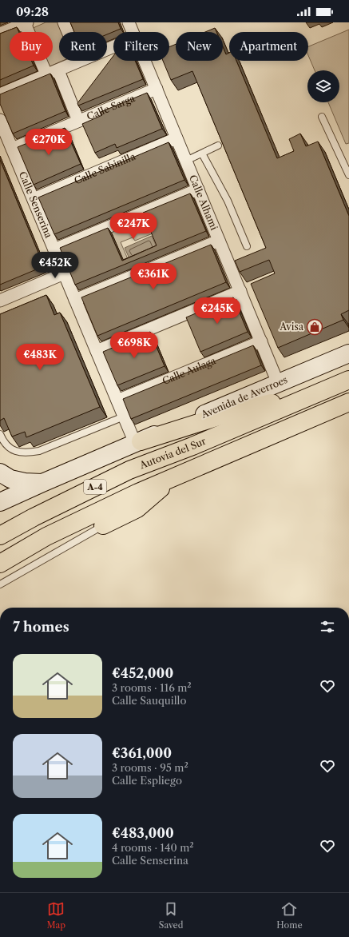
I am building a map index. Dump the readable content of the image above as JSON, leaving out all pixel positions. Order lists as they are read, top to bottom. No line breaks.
{"streets":{"highway":["Autovía del Sur","A-4"],"street":["Calle Sarga","Calle Sabinilla","Calle Alhami","Calle Senserina","Calle Aulaga","Avenida de Averroes"]},"crossings":[["Calle Sarga","Calle Alhami"],["Calle Sarga","Calle Senserina"],["Calle Sabinilla","Calle Alhami"],["Calle Sabinilla","Calle Senserina"],["Calle Alhami","Calle Aulaga"],["Calle Alhami","Avenida de Averroes"],["Calle Senserina","Calle Aulaga"],["Calle Senserina","Avenida de Averroes"]],"places":{"shop":["Avisa"]},"page":{"status":"09:28","chip":["Buy","Rent","Filters","New","Apartment"],"price":["€270K","€247K","€452K","€361K","€245K","€698K","€483K"],"heading":"7 homes","list":[{"name":"€452,000","note":"3 rooms · 116 m² · Calle Sauquillo"},{"name":"€361,000","note":"3 rooms · 95 m² · Calle Espliego"},{"name":"€483,000","note":"4 rooms · 140 m² · Calle Senserina"}],"tabs":["Map","Saved","Home"]}}
